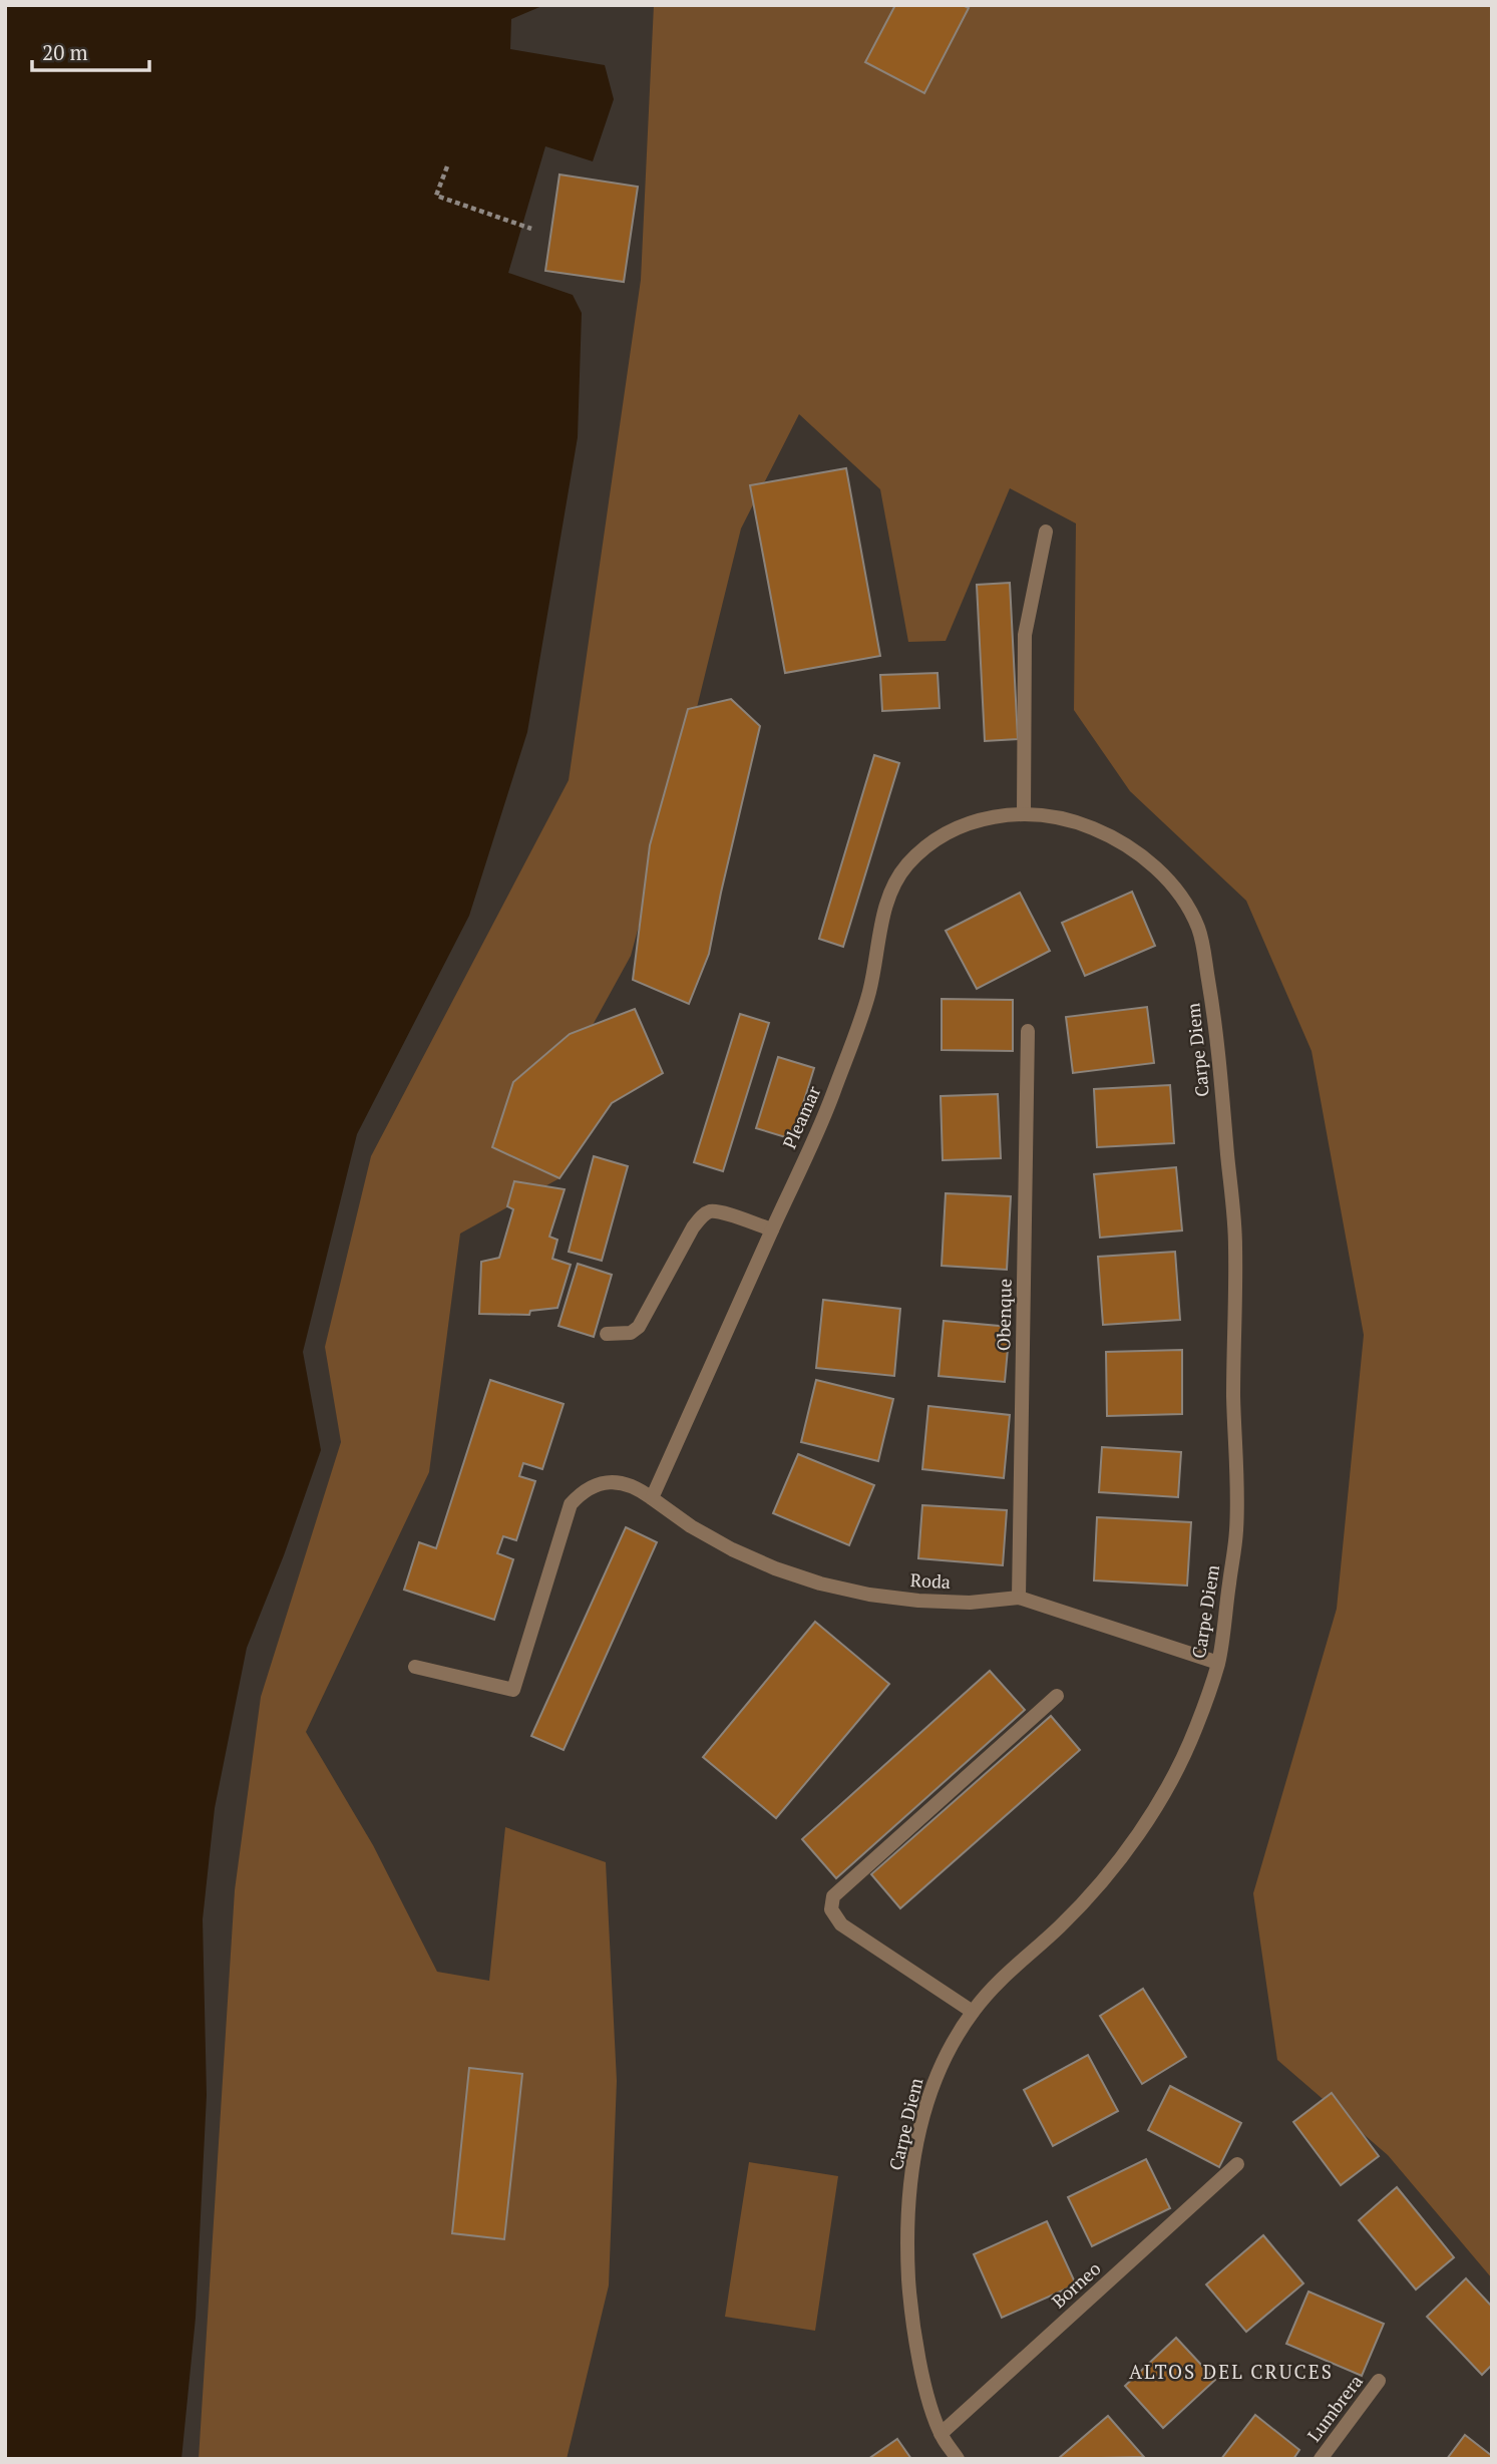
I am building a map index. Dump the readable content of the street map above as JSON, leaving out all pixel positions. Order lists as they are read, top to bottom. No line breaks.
{"streets":{"street":["Carpe Diem","Pleamar","Obenque","Roda","Borneo","Lumbrera"]},"crossings":[["Carpe Diem","Pleamar"],["Carpe Diem","Roda"],["Carpe Diem","Borneo"],["Pleamar","Roda"],["Obenque","Roda"]],"districts":["ALTOS DEL CRUCES"],"scale_bar":"20 m"}
